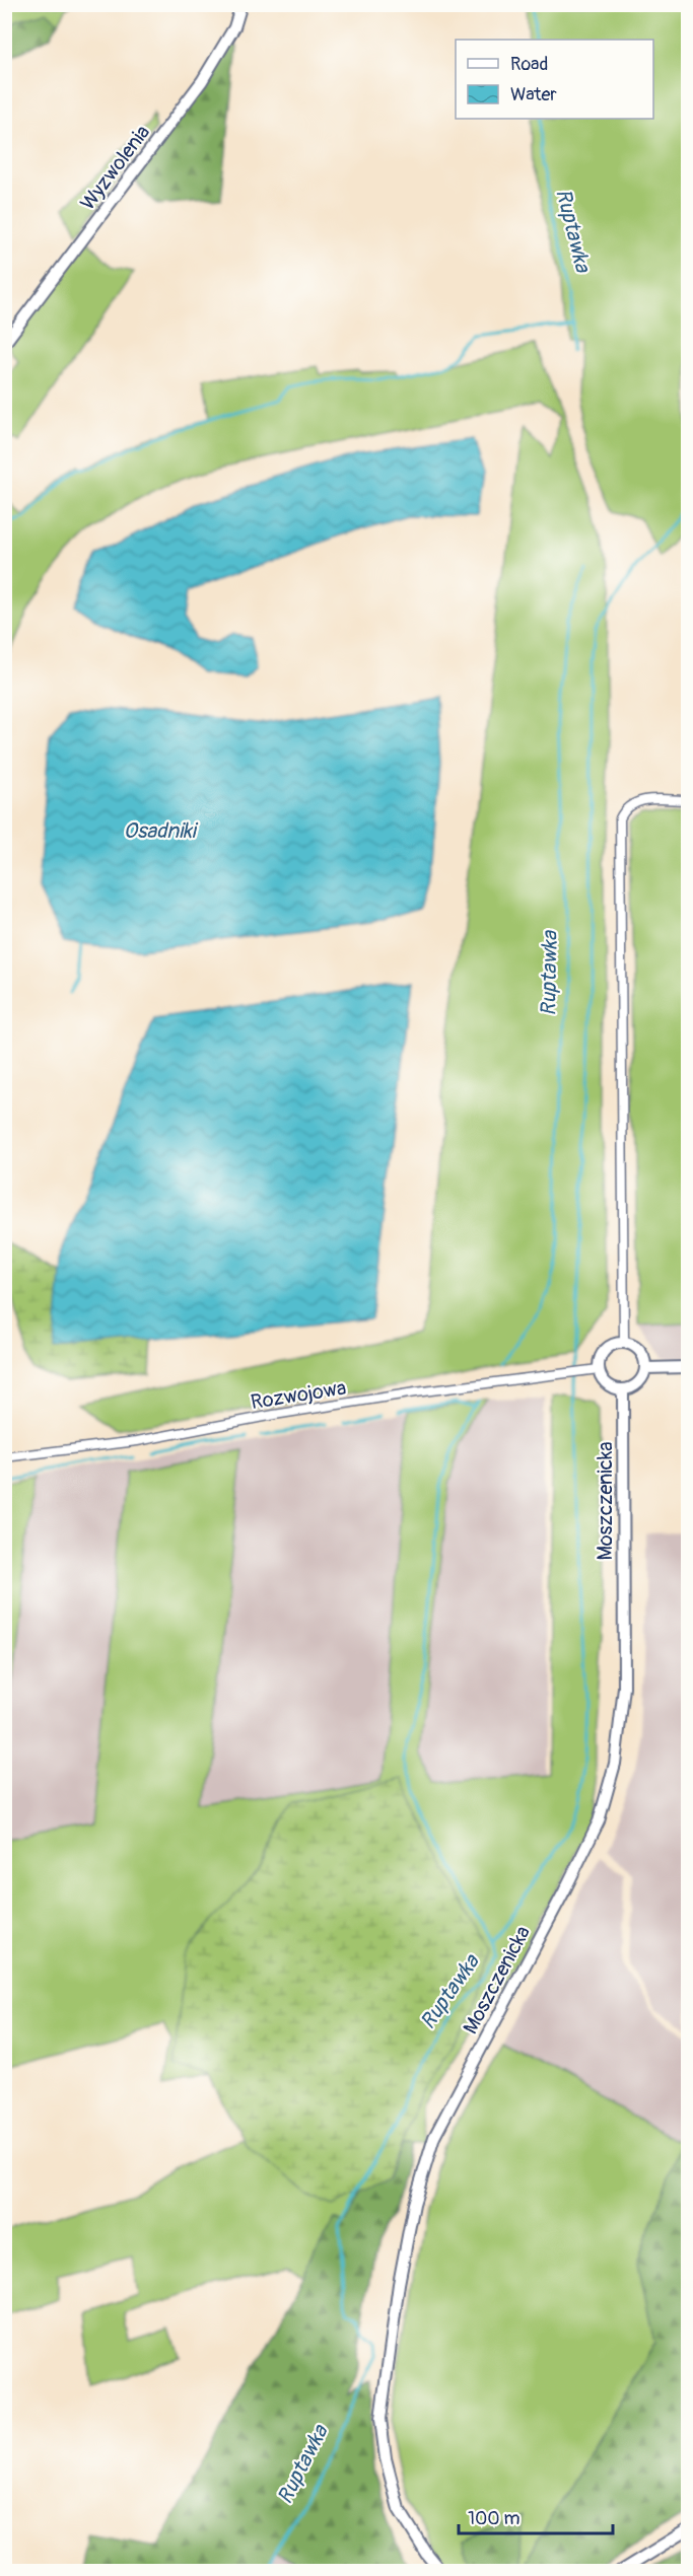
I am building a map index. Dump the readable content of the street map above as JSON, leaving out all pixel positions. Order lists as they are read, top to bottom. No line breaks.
{"streets":{"street":["Wyzwolenia","Rozwojowa","Moszczenicka"]},"crossings":[["Rozwojowa","Moszczenicka"]],"water":["Ruptawka","Osadniki"],"legend":["Road","Water"],"scale_bar":"100 m"}
